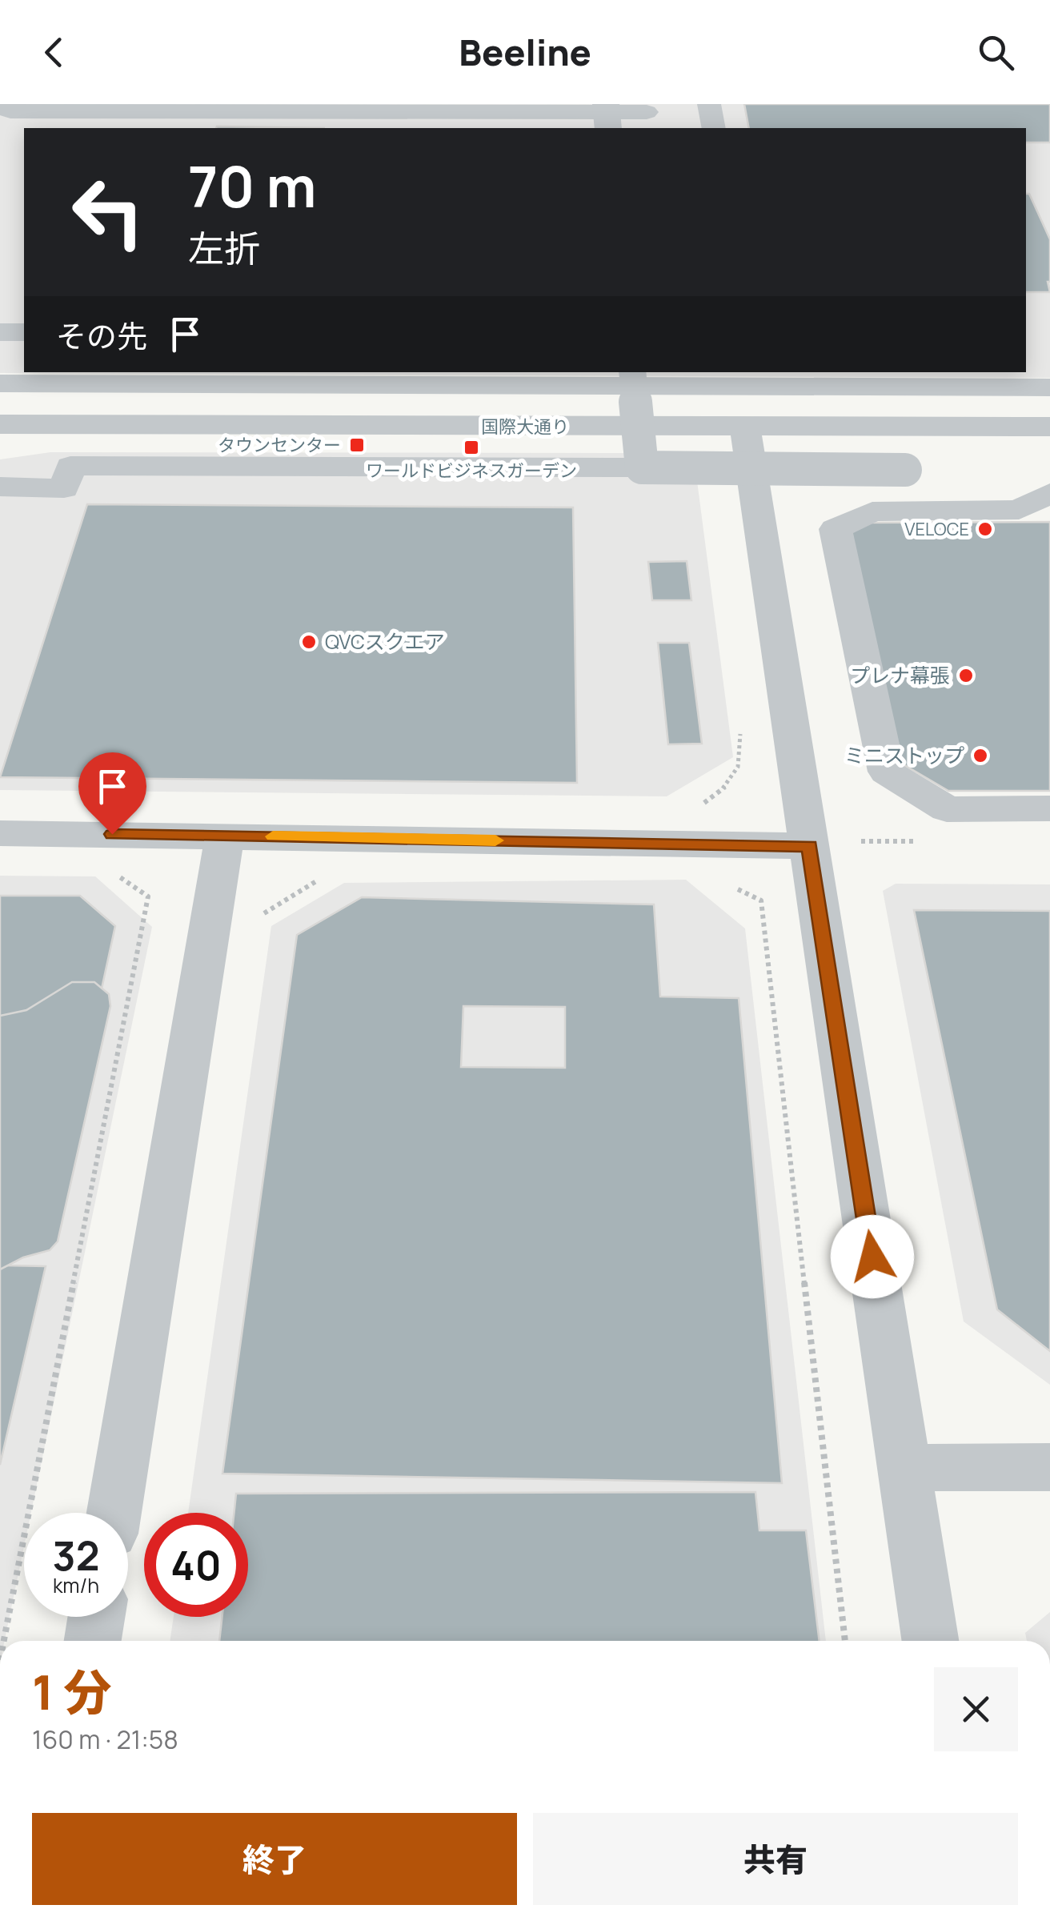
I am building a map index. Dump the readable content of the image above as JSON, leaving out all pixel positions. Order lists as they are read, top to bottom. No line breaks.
{"streets":{"street":["国際大通り"]},"places":{"transit":["タウンセンター","ワールドビジネスガーデン"],"other":["VELOCE","QVCスクエア","プレナ幕張","ミニストップ"]},"page":{"header":"Beeline","turn":["70 m","左折"],"then":"その先","speed":"32 km/h","limit":"40","heading":["1 分","160 m · 21:58"],"buttons":["終了","共有"]}}
